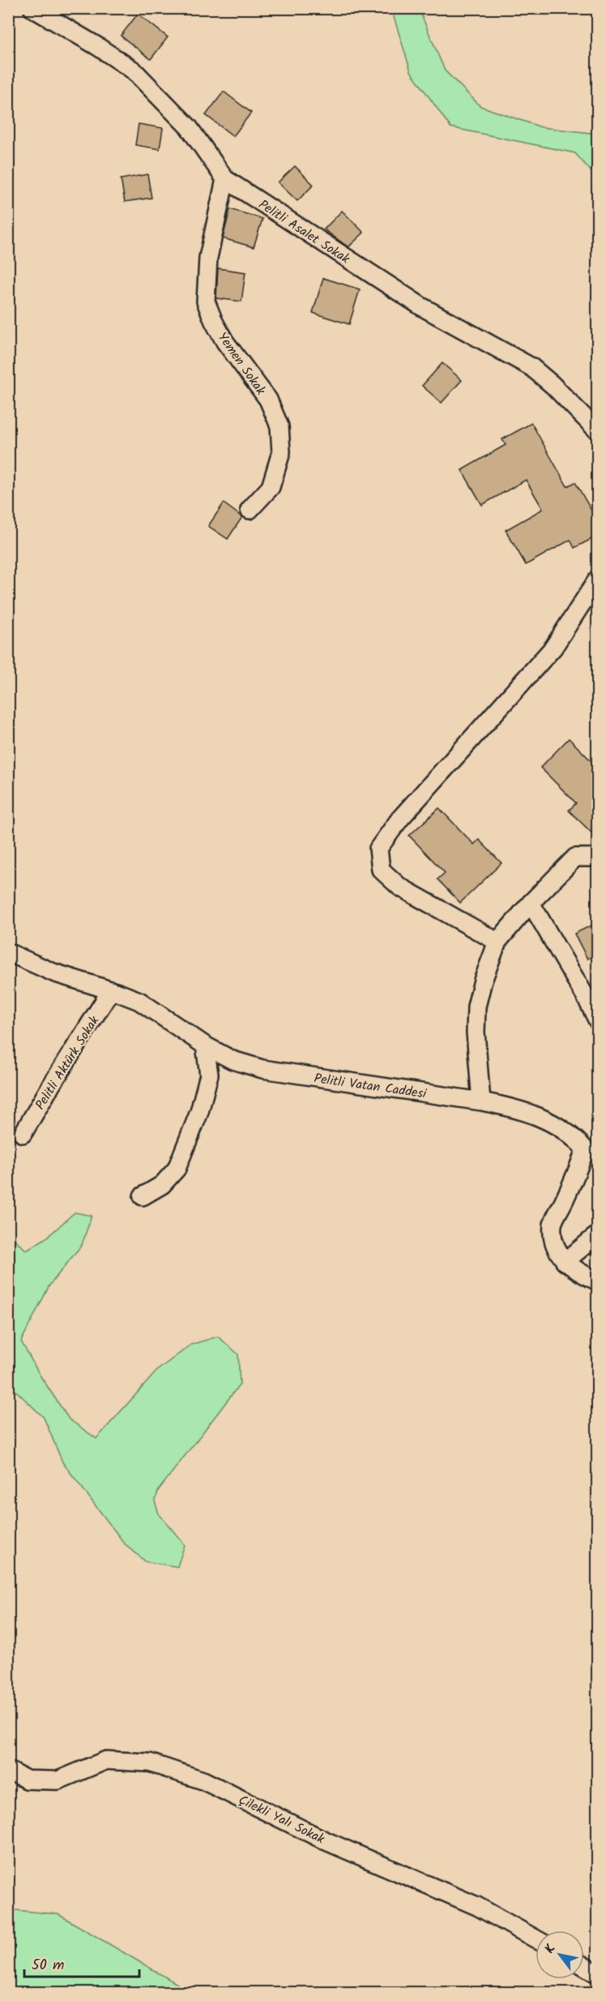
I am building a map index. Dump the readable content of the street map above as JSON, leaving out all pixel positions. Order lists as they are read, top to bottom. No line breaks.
{"streets":{"street":["Pelitli Asalet Sokak","Yemen Sokak","Pelitli Aktürk Sokak","Pelitli Vatan Caddesi","Çilekli Yalı Sokak"]},"crossings":[["Pelitli Asalet Sokak","Yemen Sokak"],["Pelitli Aktürk Sokak","Pelitli Vatan Caddesi"]],"scale_bar":"50 m","north":"top left"}
